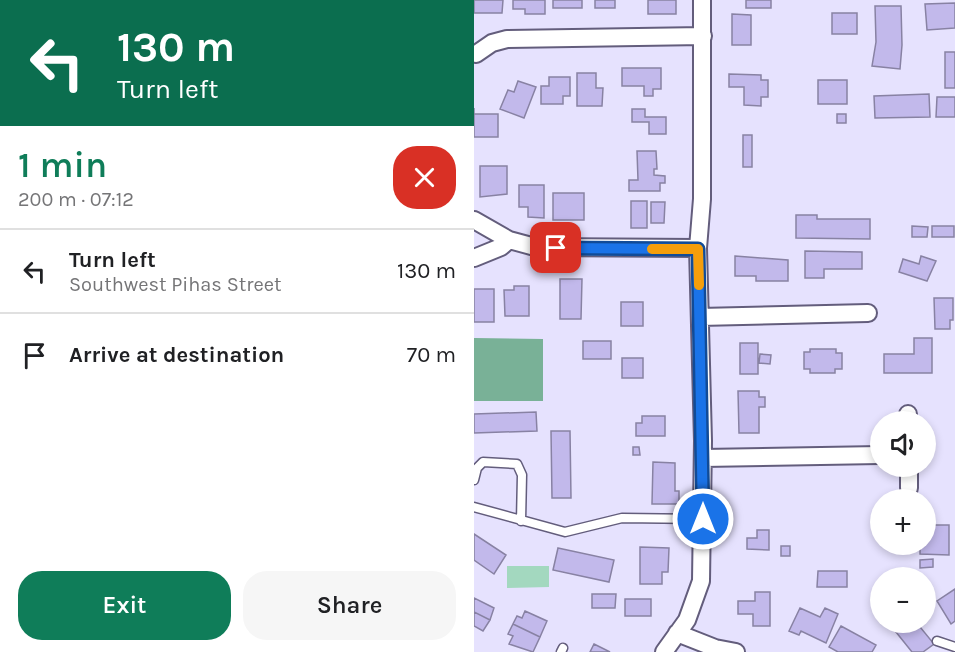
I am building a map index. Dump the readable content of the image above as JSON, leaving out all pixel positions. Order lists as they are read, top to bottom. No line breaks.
{"page":{"turn":["130 m","Turn left"],"heading":["1 min","200 m · 07:12"],"list":[{"name":"Turn left","note":"Southwest Pihas Street","value":"130 m"},{"name":"Arrive at destination","value":"70 m"}],"map_buttons":["+","−"],"buttons":["Exit","Share"]}}
